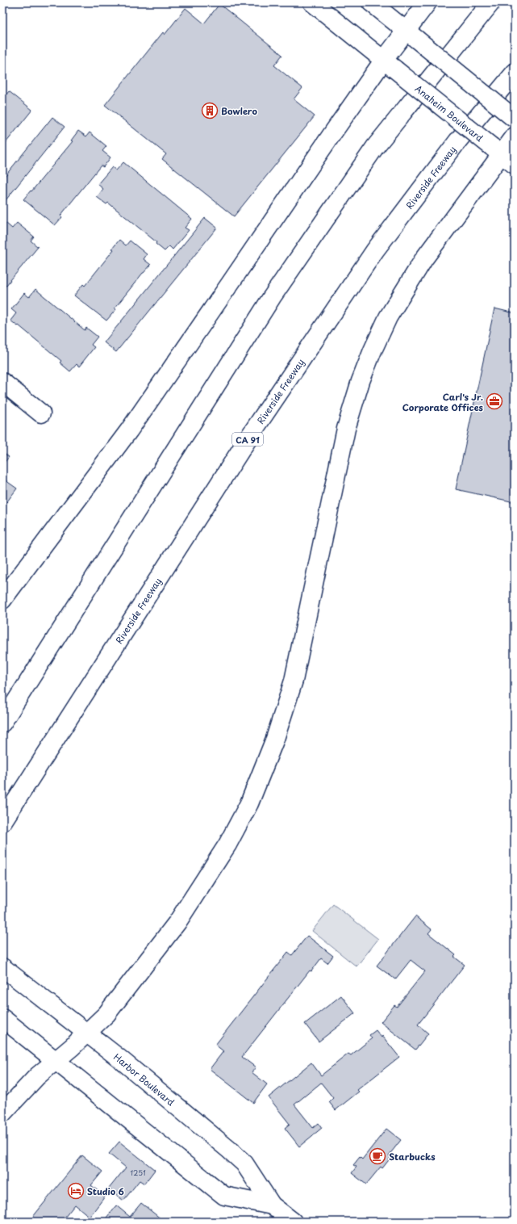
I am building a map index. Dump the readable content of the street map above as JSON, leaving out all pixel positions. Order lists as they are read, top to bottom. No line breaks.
{"streets":{"main road":["Anaheim Boulevard","Riverside Freeway","CA 91","Harbor Boulevard"]},"places":{"building":["Bowlero"],"office":["Carl's Jr. Corporate Offices"],"cafe":["Starbucks"],"hotel":["Studio 6"]},"house_numbers":["1251"]}
